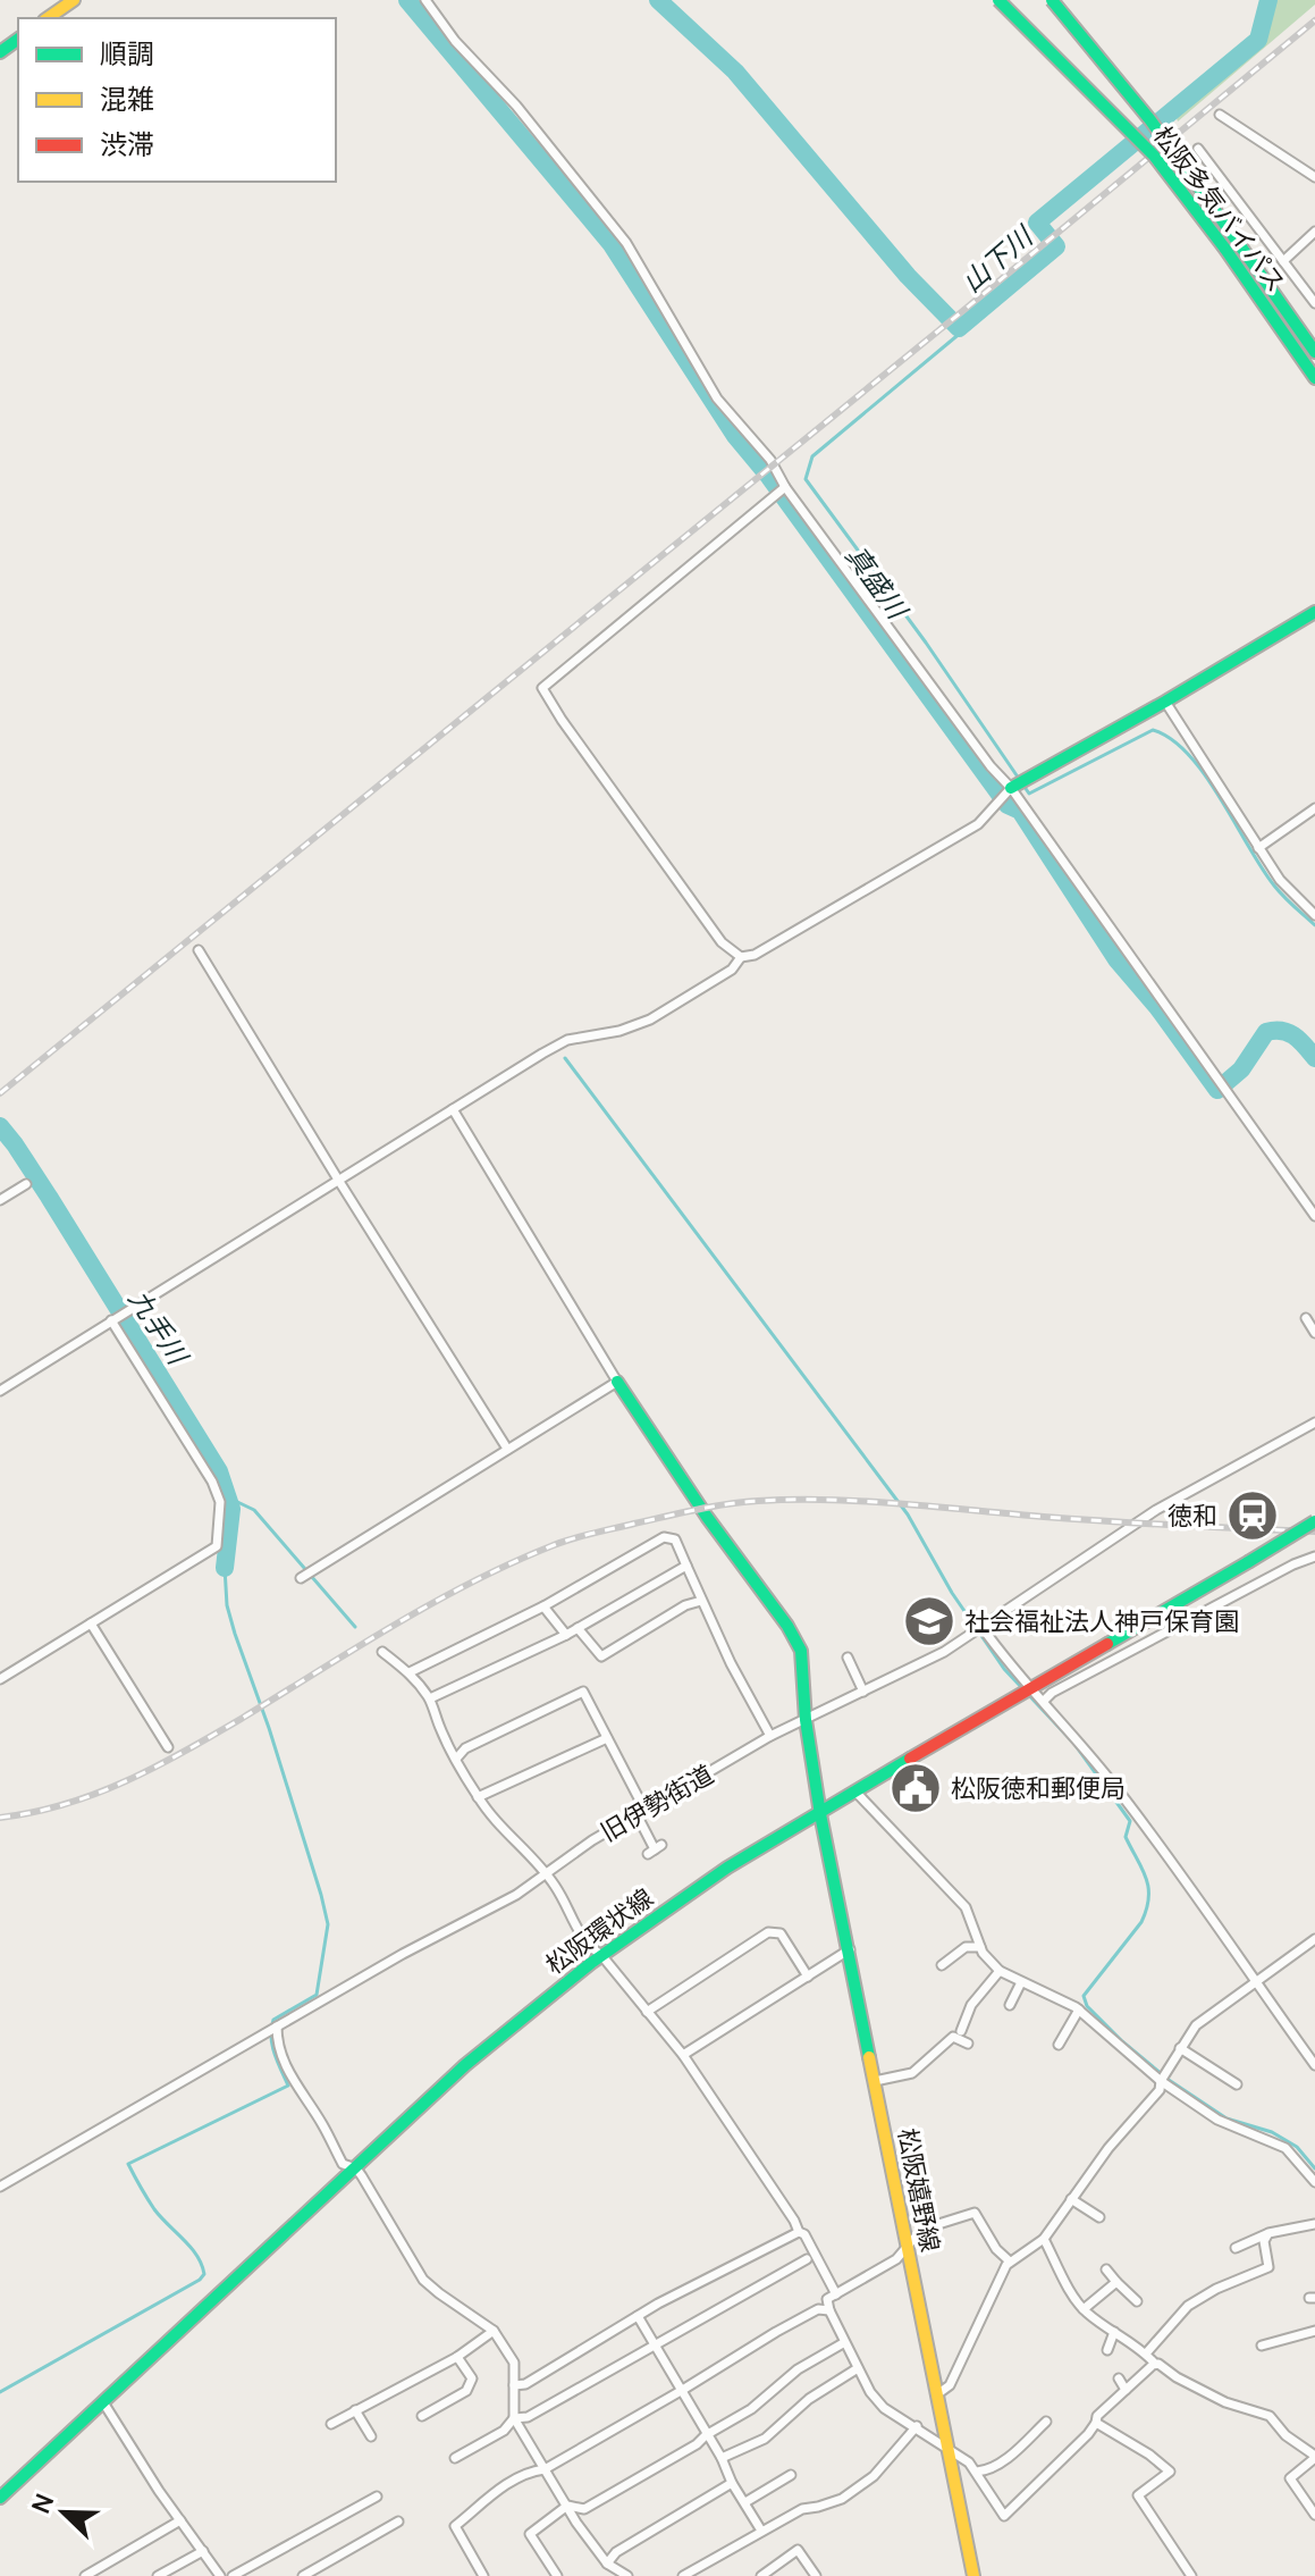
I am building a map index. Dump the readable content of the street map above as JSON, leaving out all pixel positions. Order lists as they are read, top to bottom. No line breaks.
{"streets":{"main road":["松阪多気バイパス","松阪環状線","松阪嬉野線"],"street":["旧伊勢街道"]},"crossings":[["旧伊勢街道","松阪嬉野線"],["松阪環状線","松阪嬉野線"]],"water":["山下川","真盛川","九手川"],"places":{"station":["徳和"],"school or university":["社会福祉法人神戸保育園"],"public building":["松阪徳和郵便局"]},"legend":["順調","混雑","渋滞"],"north":"top left"}
